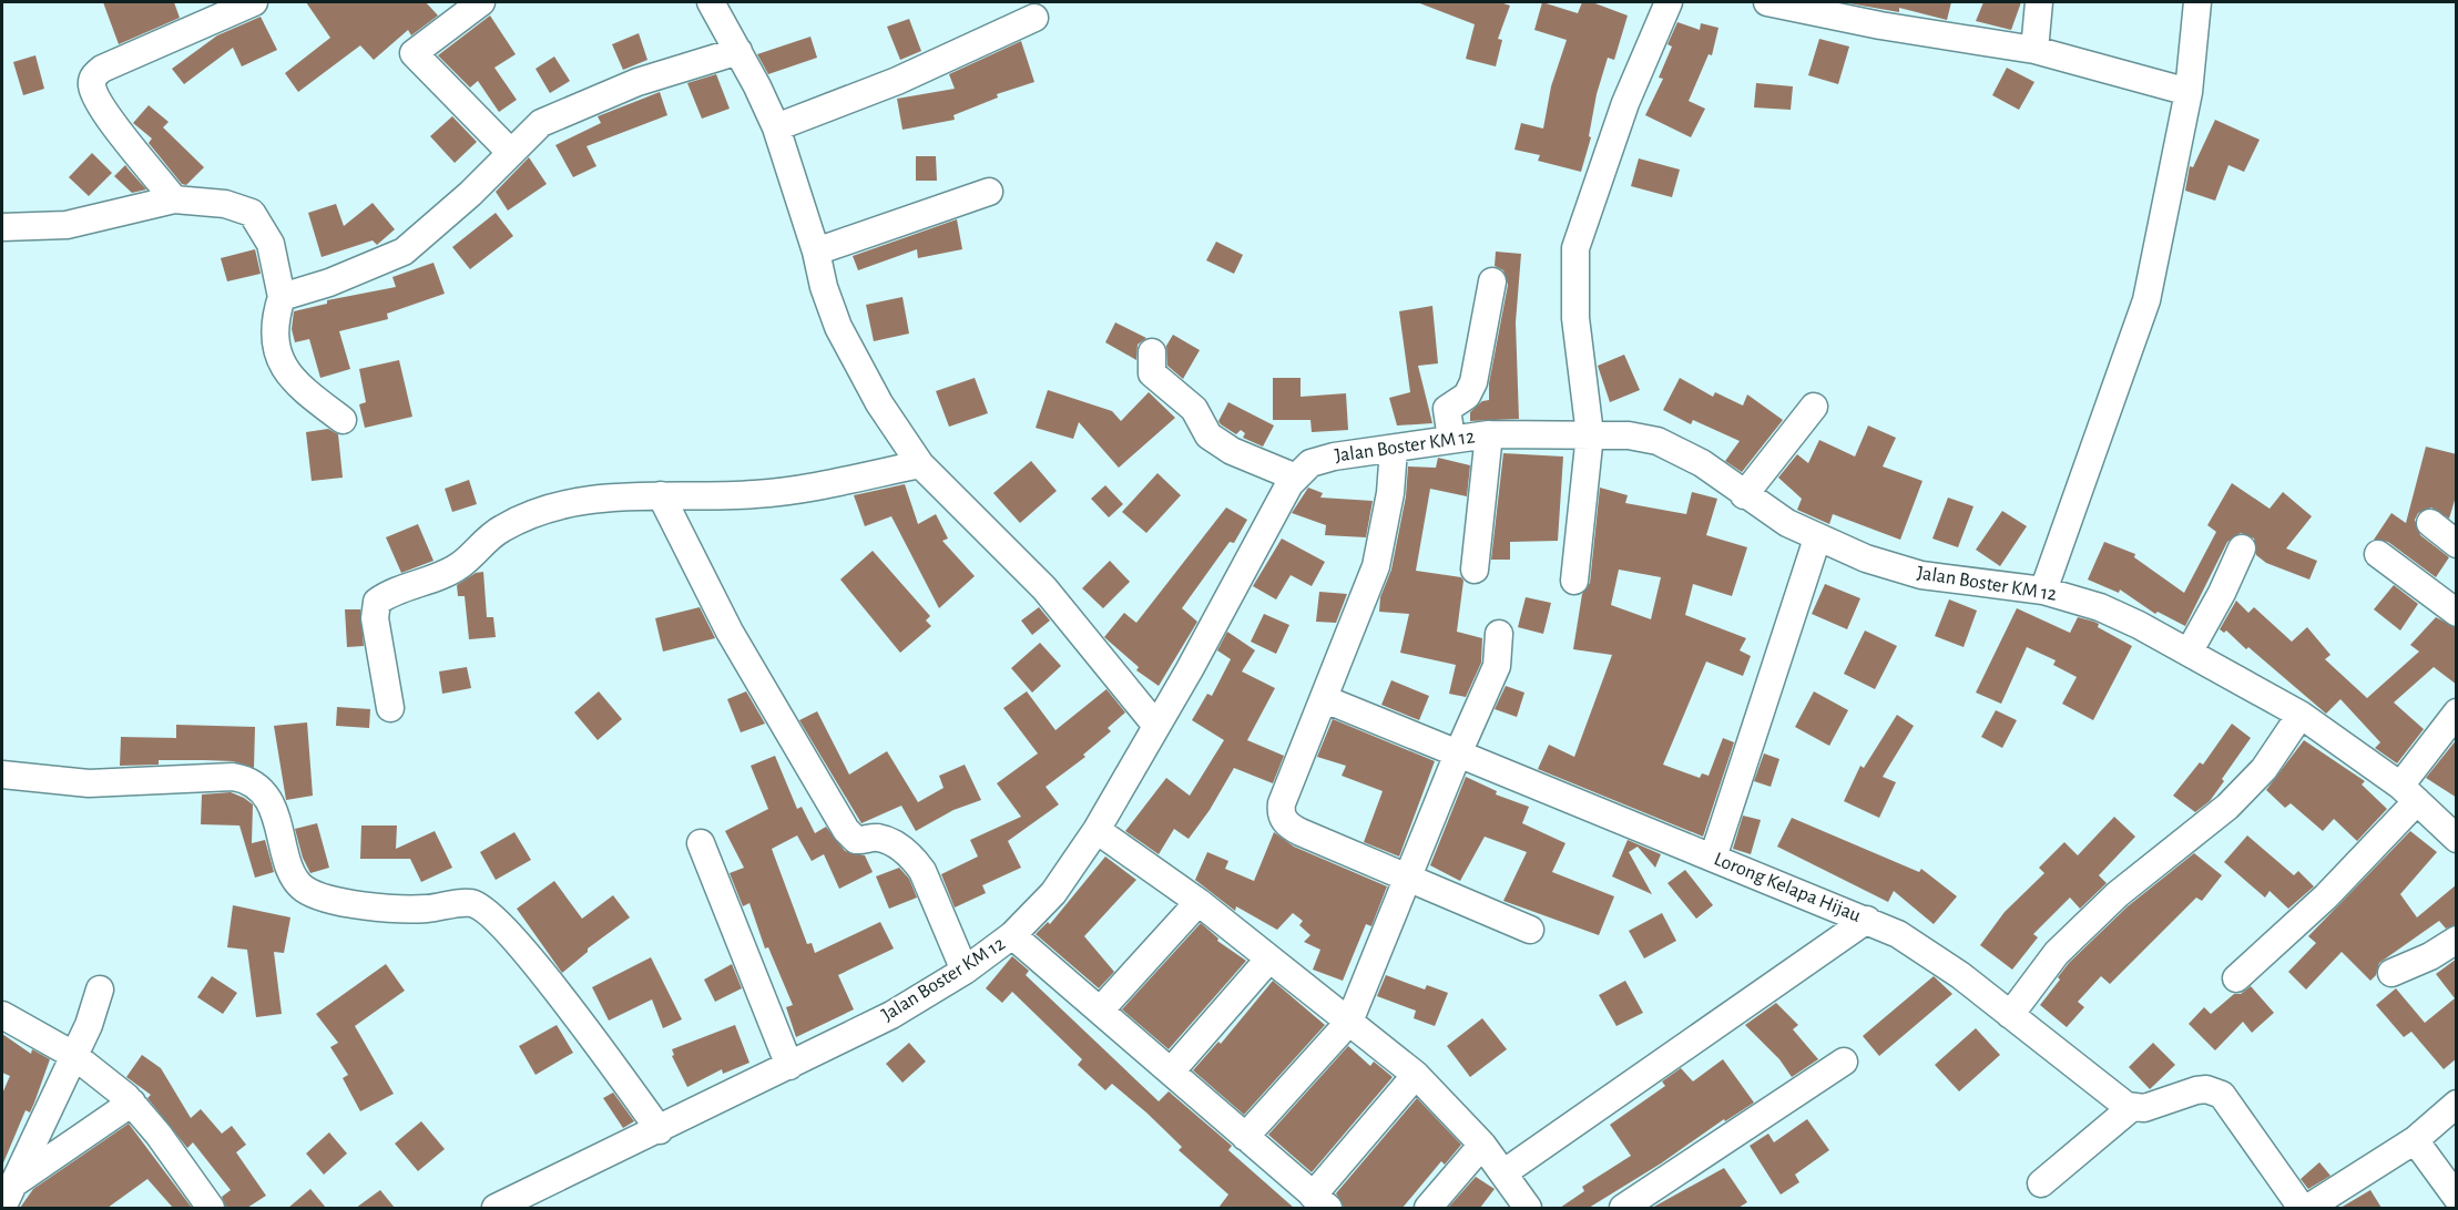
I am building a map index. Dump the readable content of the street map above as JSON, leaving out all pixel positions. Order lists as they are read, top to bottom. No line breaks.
{"streets":{"street":["Jalan Boster KM 12","Lorong Kelapa Hijau"]}}
